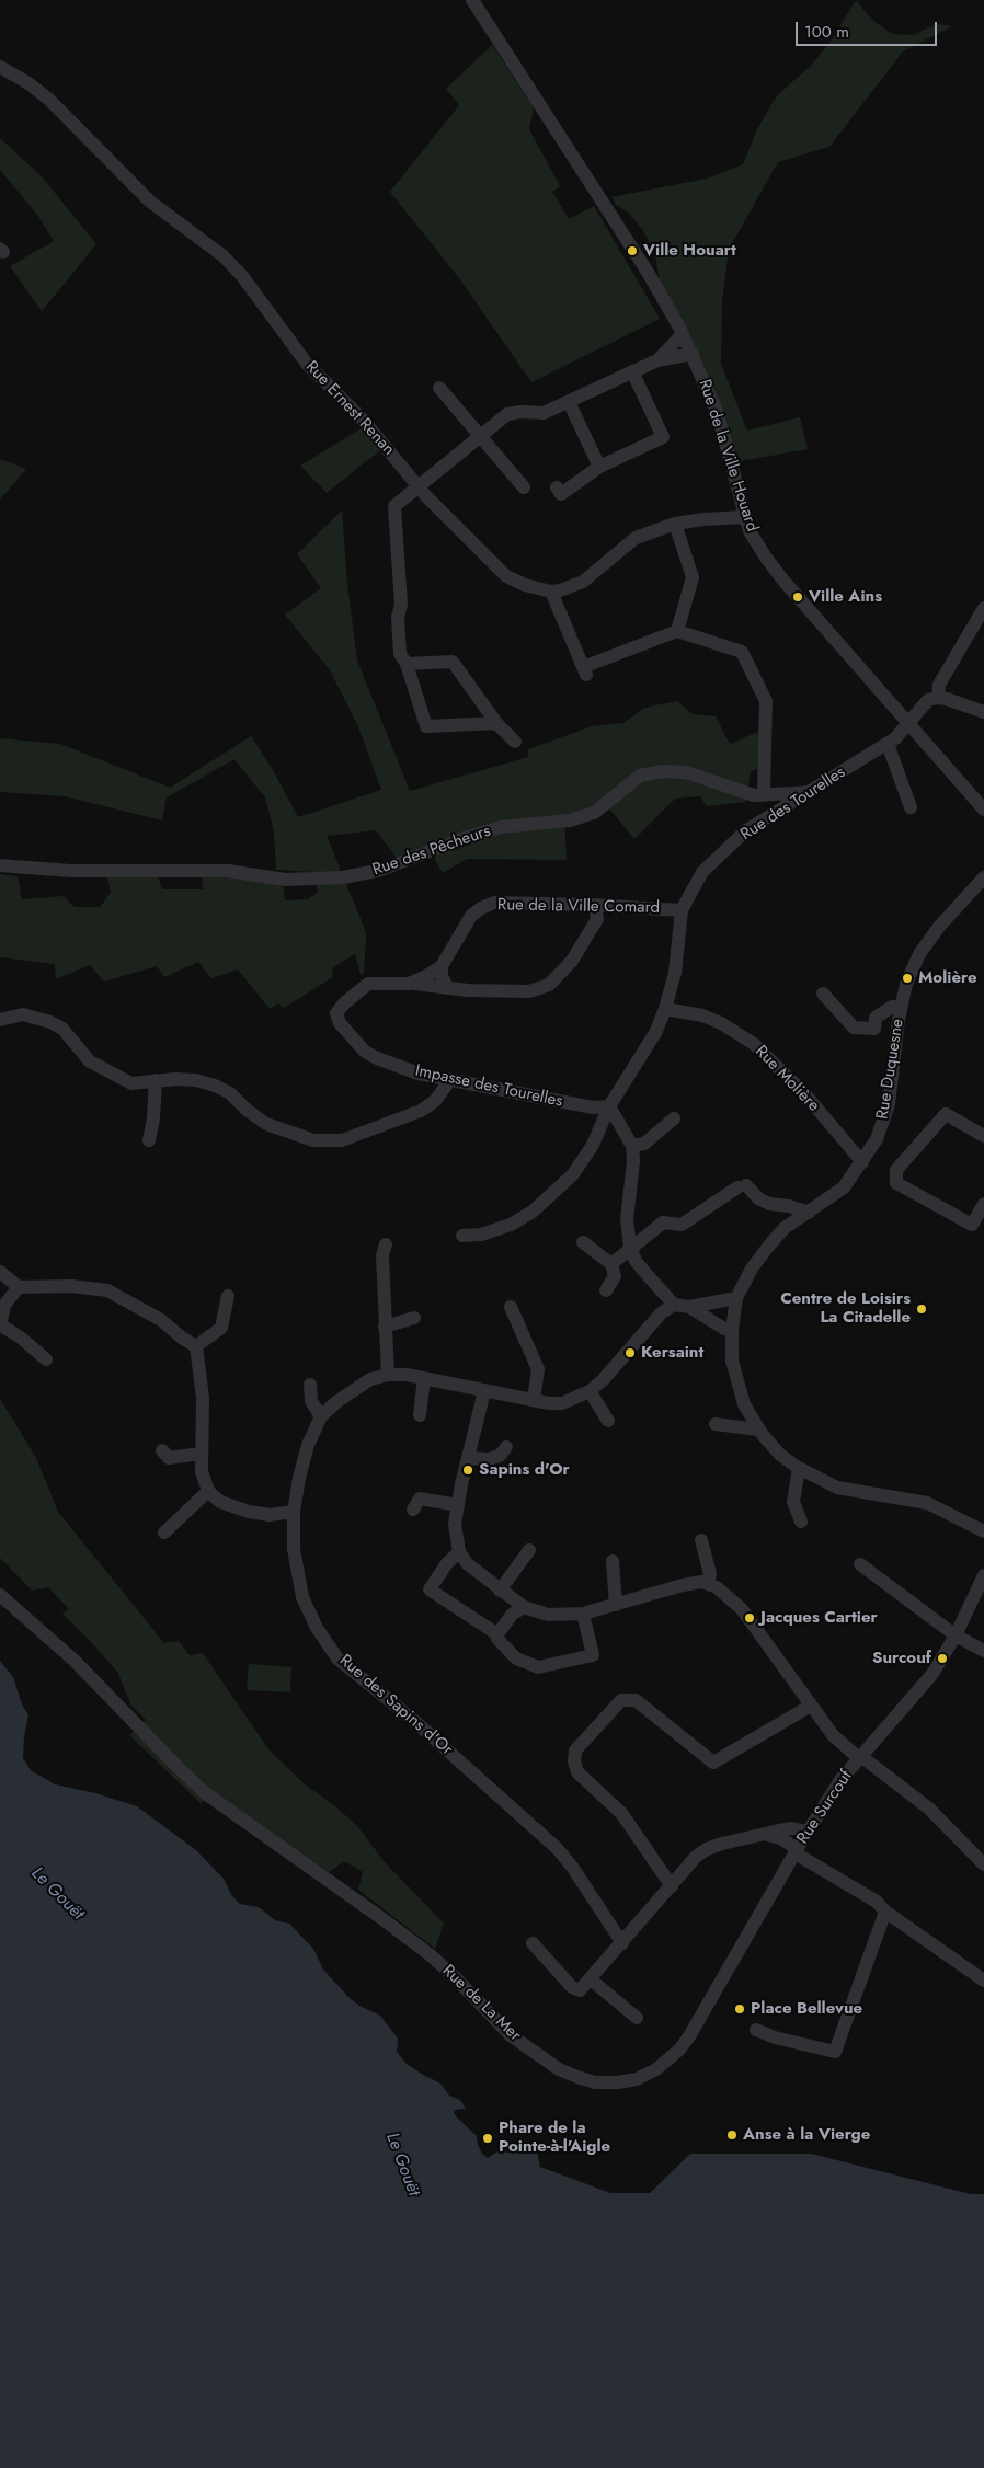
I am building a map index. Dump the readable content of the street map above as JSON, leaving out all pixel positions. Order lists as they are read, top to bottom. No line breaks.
{"streets":{"street":["Rue Ernest Renan","Rue de la Ville Houard","Rue des Tourelles","Rue des Pêcheurs","Rue de la Ville Comard","Rue Duquesne","Rue Molière","Impasse des Tourelles","Rue des Sapins d'Or","Rue Surcouf","Rue de La Mer"]},"crossings":[["Rue de la Ville Houard","Rue des Tourelles"],["Rue des Tourelles","Rue des Pêcheurs"],["Rue des Tourelles","Rue de la Ville Comard"],["Rue des Tourelles","Rue Molière"],["Rue des Tourelles","Impasse des Tourelles"],["Rue de la Ville Comard","Impasse des Tourelles"],["Rue Duquesne","Rue Molière"],["Rue Surcouf","Rue de La Mer"]],"water":["Le Gouët"],"places":["Ville Houart","Ville Ains","Molière","Centre de Loisirs La Citadelle","Kersaint","Sapins d'Or","Jacques Cartier","Surcouf","Place Bellevue","Anse à la Vierge","Phare de la Pointe-à-l'Aigle"],"scale_bar":"100 m"}
